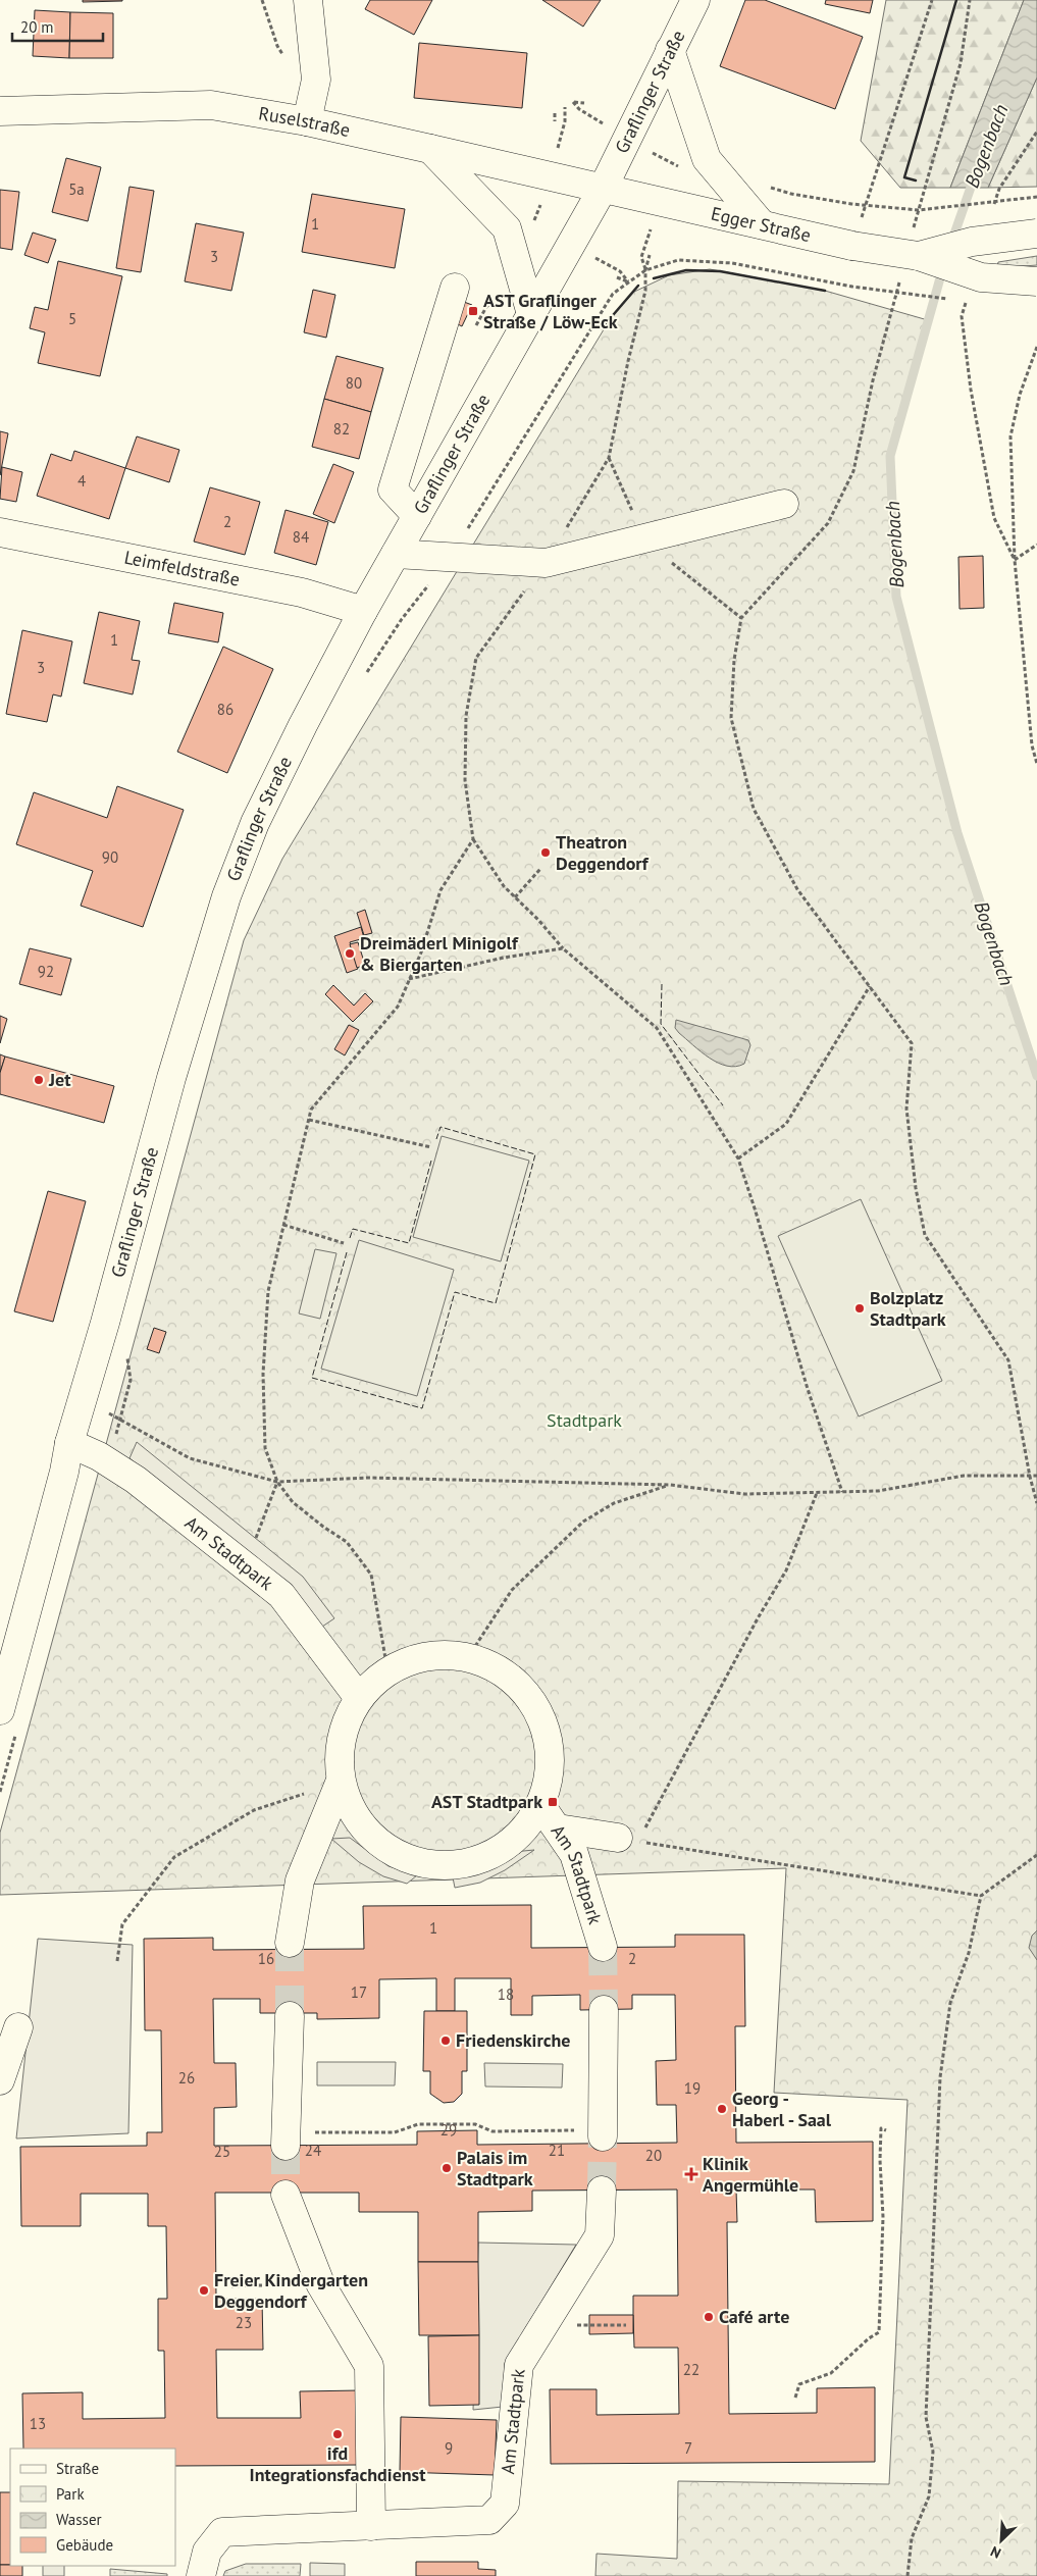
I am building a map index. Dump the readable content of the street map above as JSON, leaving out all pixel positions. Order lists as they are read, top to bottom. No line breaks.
{"streets":{"street":["Graflinger Straße","Ruselstraße","Egger Straße","Leimfeldstraße","Am Stadtpark"]},"crossings":[["Graflinger Straße","Ruselstraße"],["Graflinger Straße","Egger Straße"],["Graflinger Straße","Leimfeldstraße"],["Graflinger Straße","Am Stadtpark"],["Ruselstraße","Egger Straße"]],"water":["Bogenbach"],"parks":["Stadtpark"],"places":{"transit":["AST Graflinger Straße / Löw-Eck","AST Stadtpark"],"other":["Theatron Deggendorf","Dreimäderl Minigolf & Biergarten","Jet","Bolzplatz Stadtpark","Friedenskirche","Georg - Haberl - Saal","Palais im Stadtpark","Freier Kindergarten Deggendorf","Café arte","ifd Integrationsfachdienst"],"health":["Klinik Angermühle"]},"house_numbers":["5a","1","3","5","80","82","4","2","84","1","3","86","90","92","1","16","2","17","18","26","19","29","24","21","25","20","23","22","13","9","7"],"legend":["Straße","Park","Wasser","Gebäude"],"scale_bar":"20 m","north":"bottom left"}
